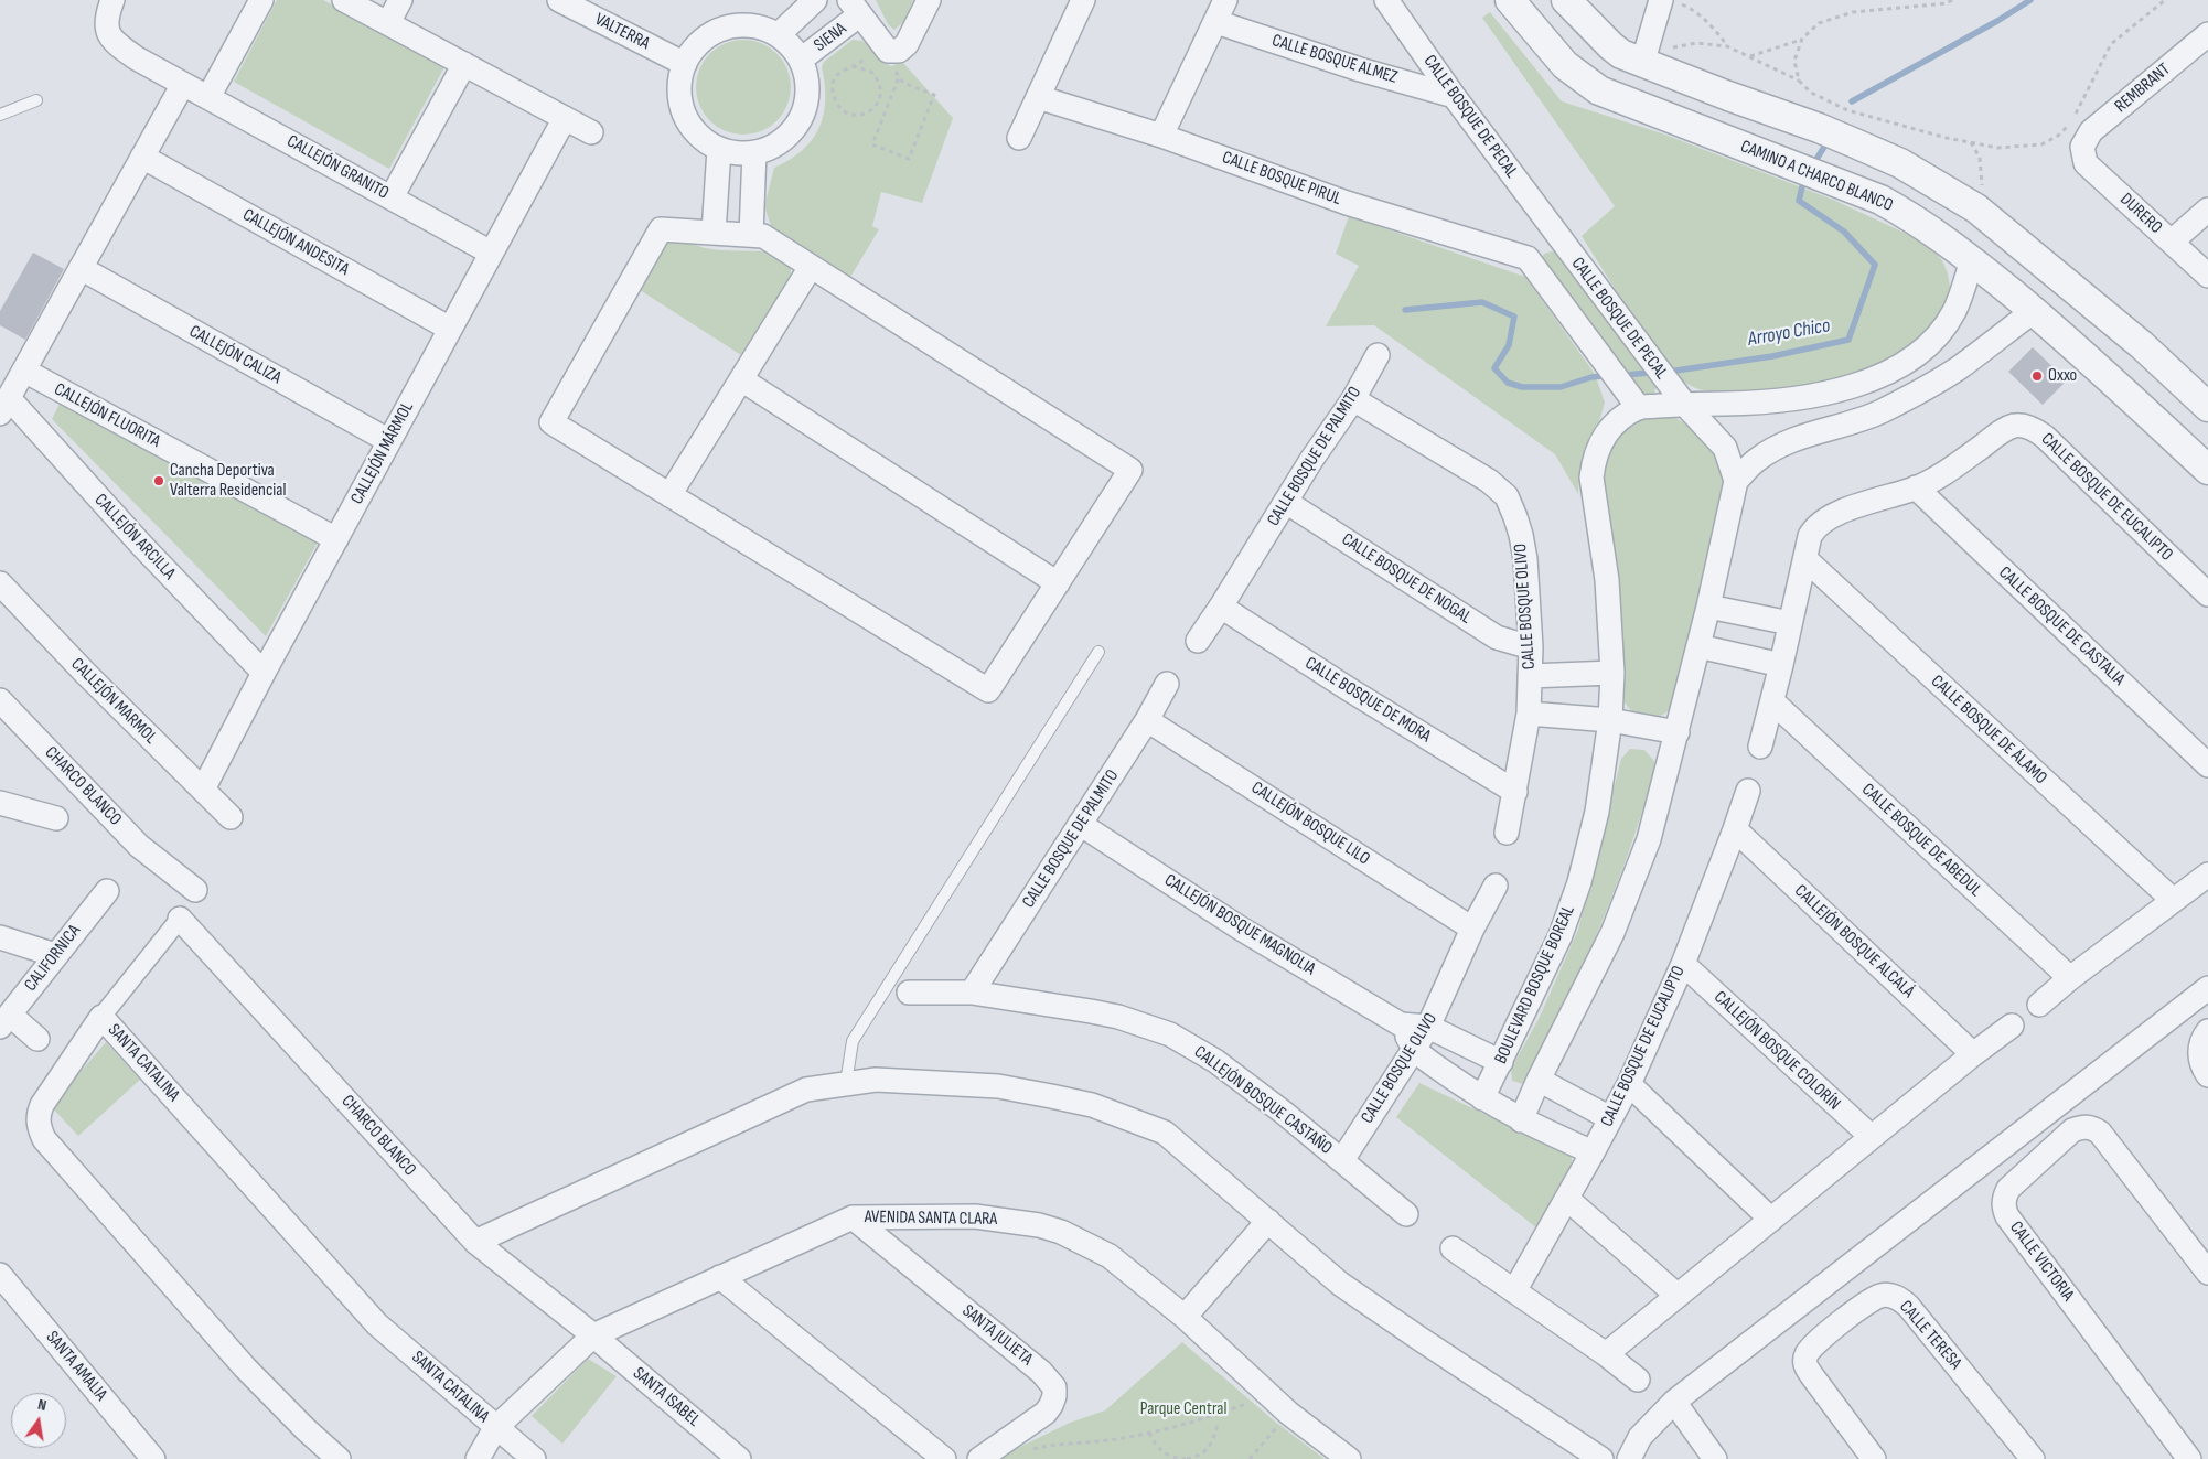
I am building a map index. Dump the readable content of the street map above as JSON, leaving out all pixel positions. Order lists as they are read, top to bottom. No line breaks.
{"streets":{"street":["VALTERRA","SIENA","CALLE BOSQUE ALMEZ","REMBRANT","CALLE BOSQUE DE PECAL","CALLEJÓN GRANITO","CAMINO A CHARCO BLANCO","CALLE BOSQUE PIRUL","DURERO","CALLEJÓN ANDESITA","CALLEJÓN CALIZA","CALLEJÓN FLUORITA","CALLEJÓN MÁRMOL","CALLE BOSQUE DE PALMITO","CALLE BOSQUE DE EUCALIPTO","CALLEJÓN ARCILLA","CALLE BOSQUE DE NOGAL","CALLE BOSQUE OLIVO","CALLE BOSQUE DE CASTALIA","CALLE BOSQUE DE MORA","CALLEJÓN MARMOL","CALLE BOSQUE DE ÁLAMO","CHARCO BLANCO","CALLEJÓN BOSQUE LILO","CALLE BOSQUE DE ABEDUL","CALLEJÓN BOSQUE MAGNOLIA","CALLEJÓN BOSQUE ALCALÁ","CALIFORNICA","BOULEVARD BOSQUE BOREAL","CALLEJÓN BOSQUE COLORÍN","SANTA CATALINA","CALLEJÓN BOSQUE CASTAÑO","AVENIDA SANTA CLARA","CALLE VICTORIA","SANTA JULIETA","CALLE TERESA","SANTA AMALIA","SANTA ISABEL"]},"crossings":[["VALTERRA","SIENA"],["CALLE BOSQUE ALMEZ","CALLE BOSQUE DE PECAL"],["REMBRANT","DURERO"],["CALLE BOSQUE DE PECAL","CALLE BOSQUE PIRUL"],["CALLE BOSQUE DE PECAL","BOULEVARD BOSQUE BOREAL"],["CALLEJÓN GRANITO","CALLEJÓN MÁRMOL"],["CALLEJÓN ANDESITA","CALLEJÓN MÁRMOL"],["CALLEJÓN CALIZA","CALLEJÓN MÁRMOL"],["CALLEJÓN FLUORITA","CALLEJÓN MÁRMOL"],["CALLEJÓN MÁRMOL","CALLEJÓN ARCILLA"],["CALLEJÓN MÁRMOL","CALLEJÓN MARMOL"],["CALLE BOSQUE DE PALMITO","CALLE BOSQUE DE NOGAL"],["CALLE BOSQUE DE PALMITO","CALLE BOSQUE OLIVO"],["CALLE BOSQUE DE PALMITO","CALLE BOSQUE DE MORA"],["CALLE BOSQUE DE PALMITO","CALLEJÓN BOSQUE LILO"],["CALLE BOSQUE DE PALMITO","CALLEJÓN BOSQUE MAGNOLIA"],["CALLE BOSQUE DE PALMITO","CALLEJÓN BOSQUE CASTAÑO"],["CALLE BOSQUE DE EUCALIPTO","CALLE BOSQUE DE CASTALIA"],["CALLE BOSQUE DE EUCALIPTO","CALLE BOSQUE DE ÁLAMO"],["CALLE BOSQUE DE EUCALIPTO","CALLE BOSQUE DE ABEDUL"],["CALLE BOSQUE DE EUCALIPTO","CALLEJÓN BOSQUE ALCALÁ"],["CALLE BOSQUE DE EUCALIPTO","CALLEJÓN BOSQUE COLORÍN"],["CALLE BOSQUE DE NOGAL","CALLE BOSQUE OLIVO"],["CALLE BOSQUE OLIVO","CALLE BOSQUE DE MORA"],["CALLE BOSQUE OLIVO","CALLEJÓN BOSQUE LILO"],["CALLE BOSQUE OLIVO","CALLEJÓN BOSQUE MAGNOLIA"],["CALLE BOSQUE OLIVO","CALLEJÓN BOSQUE CASTAÑO"],["CHARCO BLANCO","AVENIDA SANTA CLARA"],["CHARCO BLANCO","SANTA ISABEL"],["SANTA CATALINA","AVENIDA SANTA CLARA"],["AVENIDA SANTA CLARA","SANTA JULIETA"],["AVENIDA SANTA CLARA","SANTA ISABEL"]],"water":["Arroyo Chico"],"parks":["Parque Central"],"places":["Oxxo","Cancha Deportiva Valterra Residencial"],"north":"top"}
